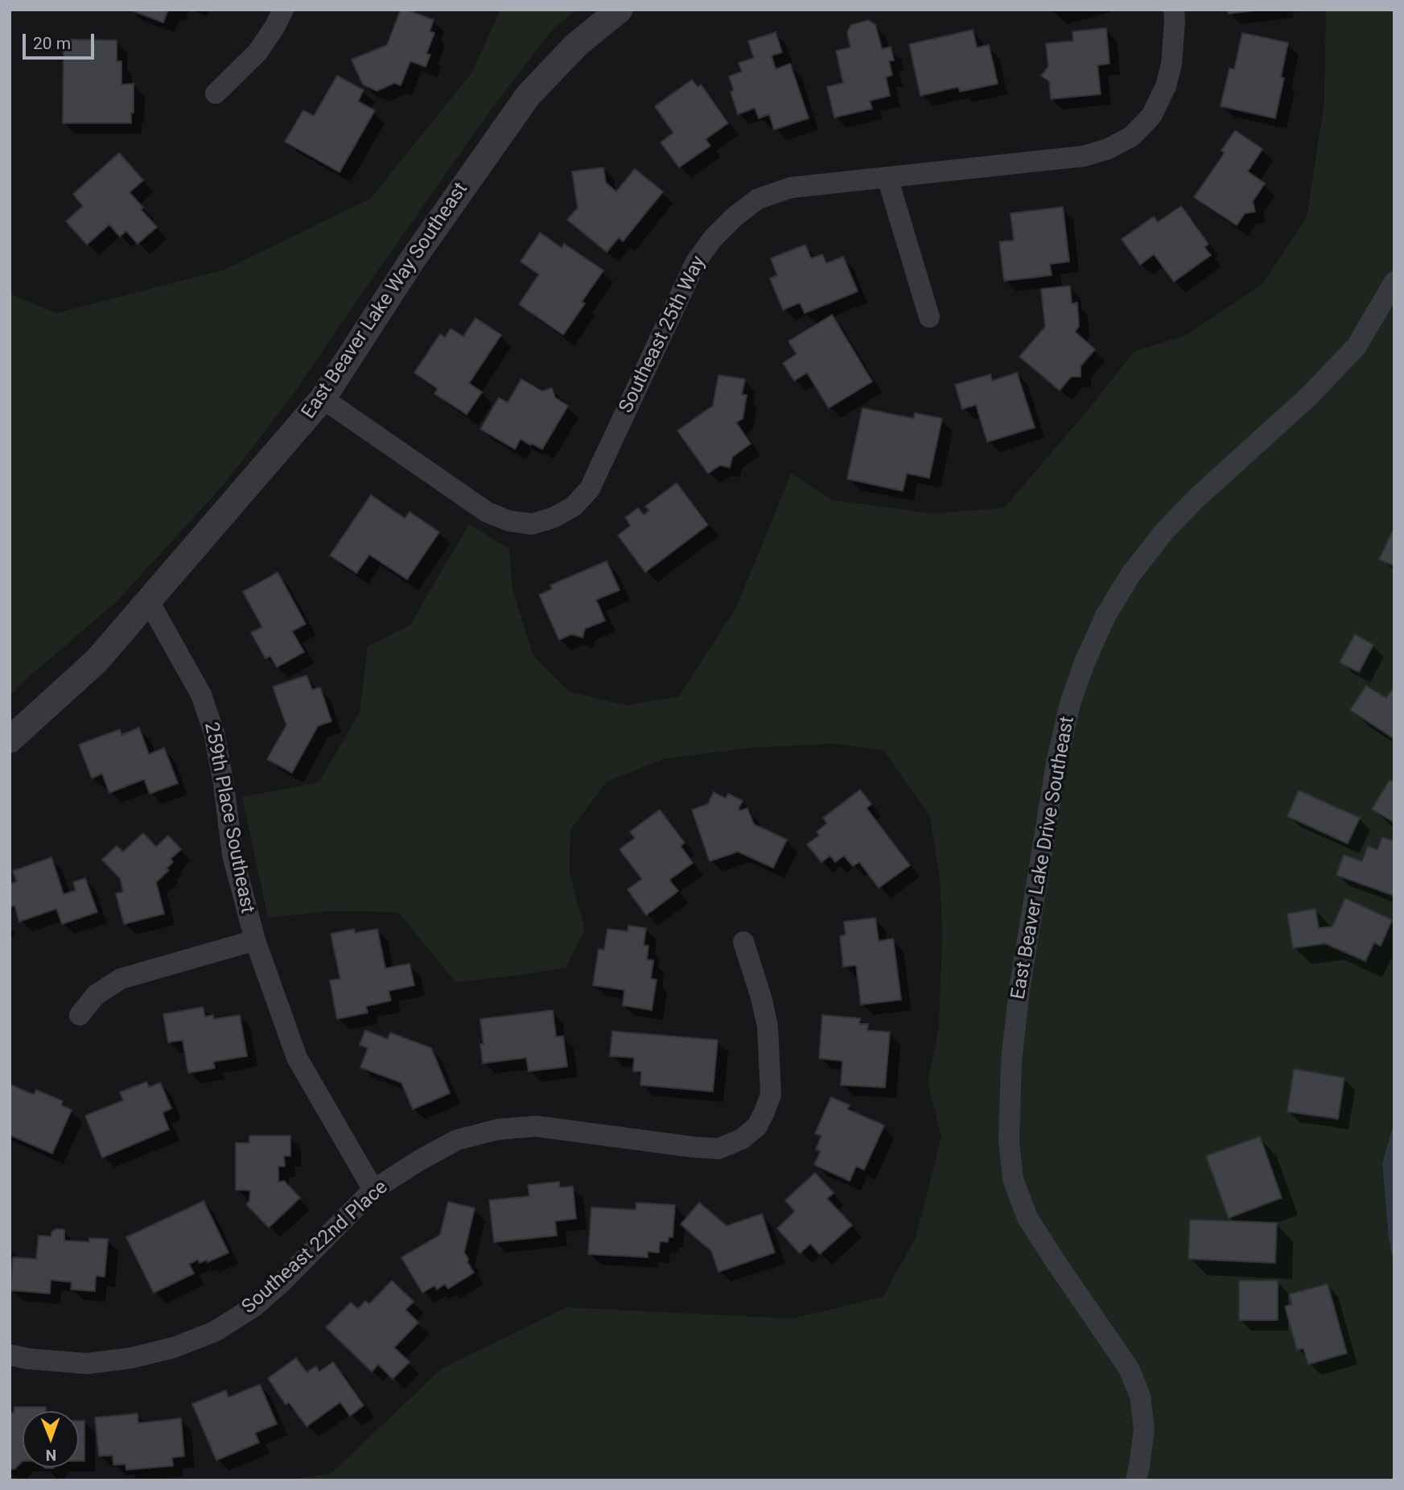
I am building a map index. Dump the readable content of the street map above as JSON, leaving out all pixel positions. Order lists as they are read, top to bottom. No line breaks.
{"streets":{"street":["East Beaver Lake Way Southeast","Southeast 25th Way","259th Place Southeast","East Beaver Lake Drive Southeast","Southeast 22nd Place"]},"crossings":[["East Beaver Lake Way Southeast","Southeast 25th Way"],["East Beaver Lake Way Southeast","259th Place Southeast"],["259th Place Southeast","Southeast 22nd Place"]],"scale_bar":"20 m","north":"bottom"}
